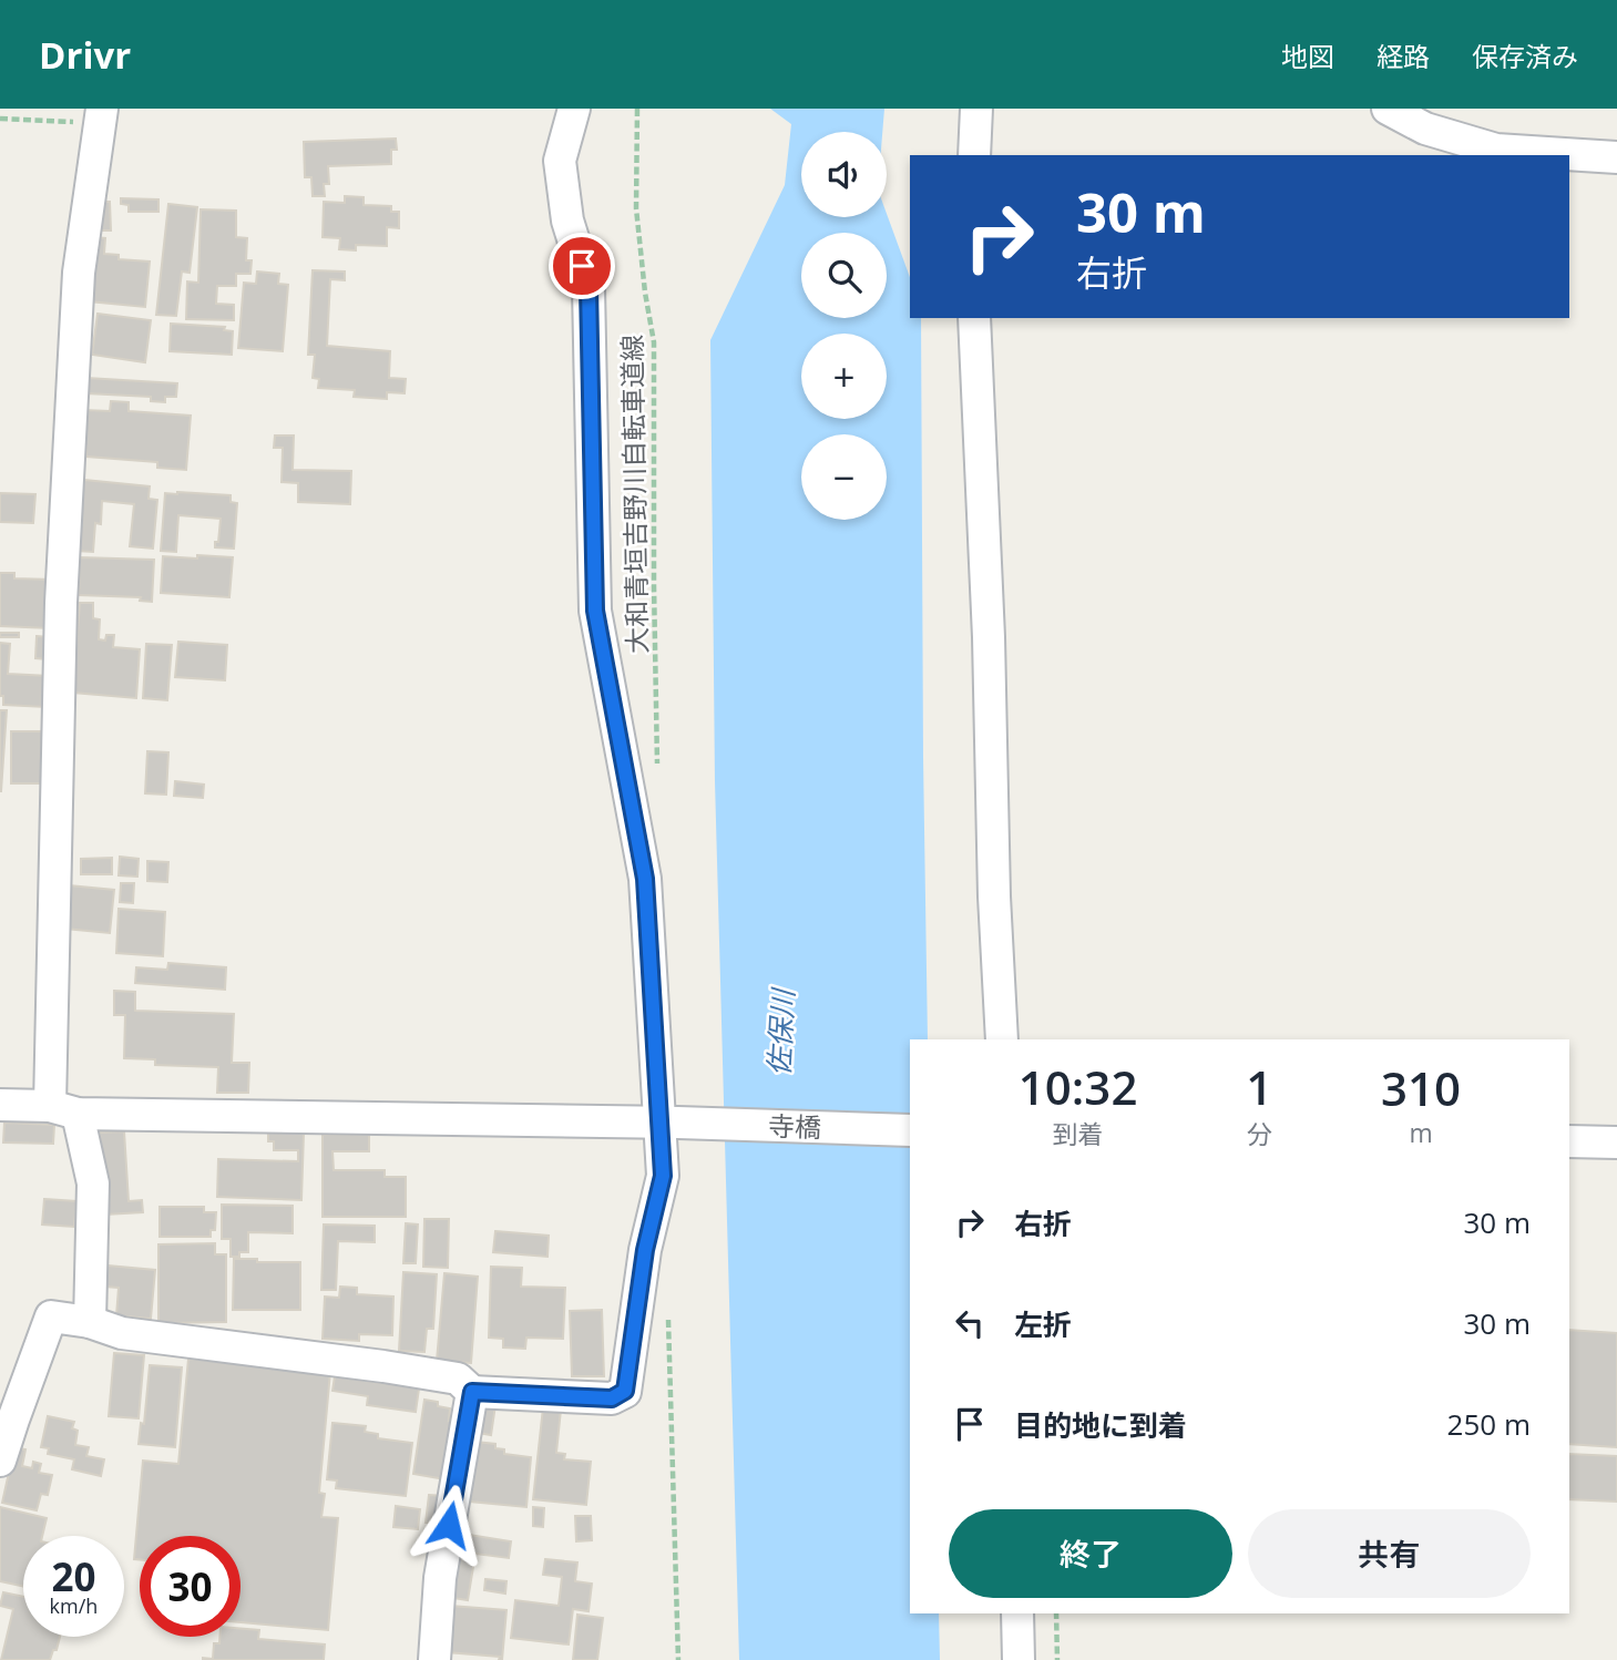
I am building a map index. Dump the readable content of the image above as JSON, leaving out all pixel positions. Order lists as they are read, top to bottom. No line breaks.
{"streets":{"street":["寺橋"],"path":["大和青垣吉野川自転車道線"]},"water":["佐保川"],"page":{"header":"Drivr","nav":["地図","経路","保存済み"],"map_buttons":["+","−"],"turn":["30 m","右折"],"eta":["10:32","到着","1","分","310","m"],"list":[{"name":"右折","value":"30 m"},{"name":"左折","value":"30 m"},{"name":"目的地に到着","value":"250 m"}],"buttons":["終了","共有"],"speed":"20 km/h","limit":"30"}}
